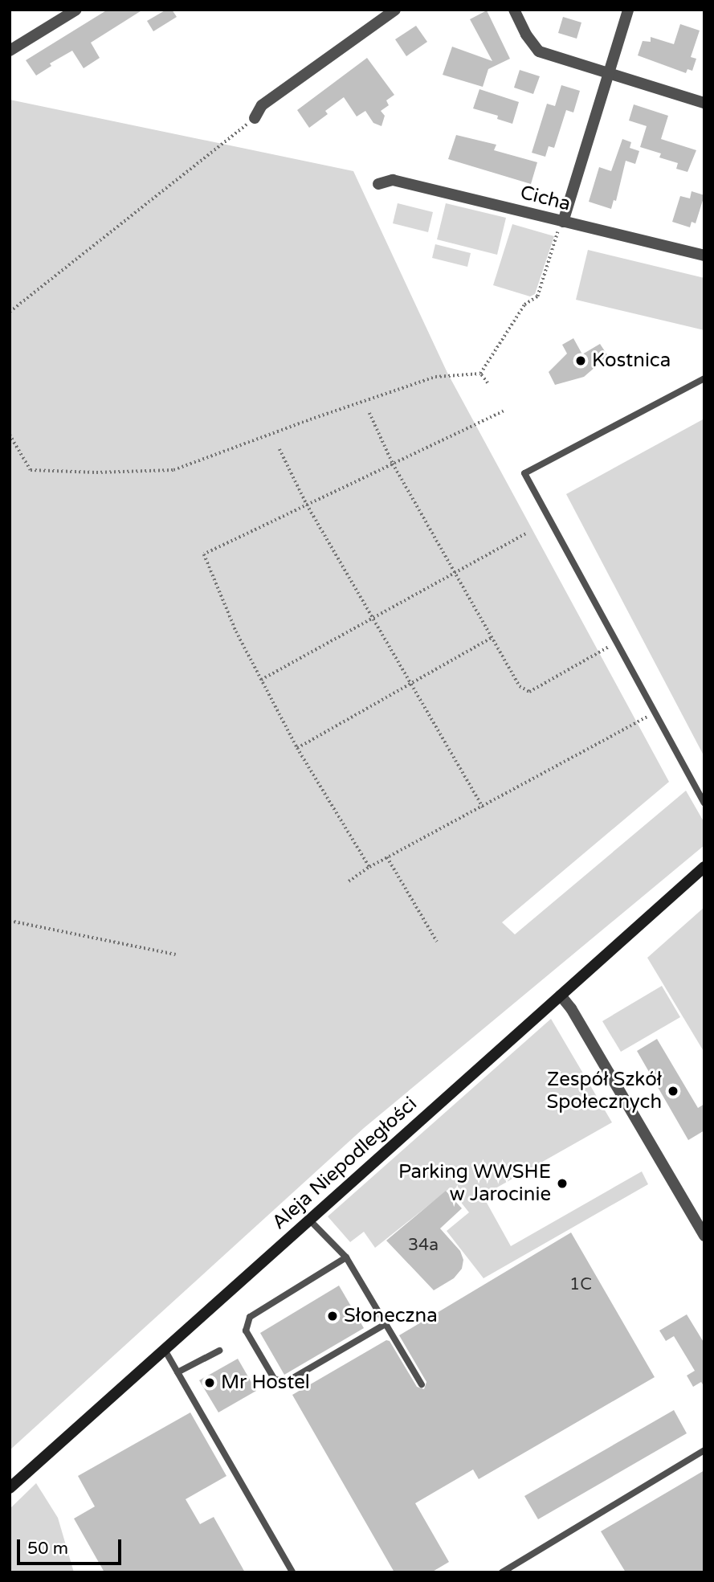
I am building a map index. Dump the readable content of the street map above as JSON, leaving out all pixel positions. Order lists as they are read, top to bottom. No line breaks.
{"streets":{"main road":["Aleja Niepodległości"],"street":["Cicha"]},"places":["Kostnica","Zespół Szkół Społecznych","Parking WWSHE w Jarocinie","Słoneczna","Mr Hostel"],"house_numbers":["34a","1C"],"scale_bar":"50 m"}
